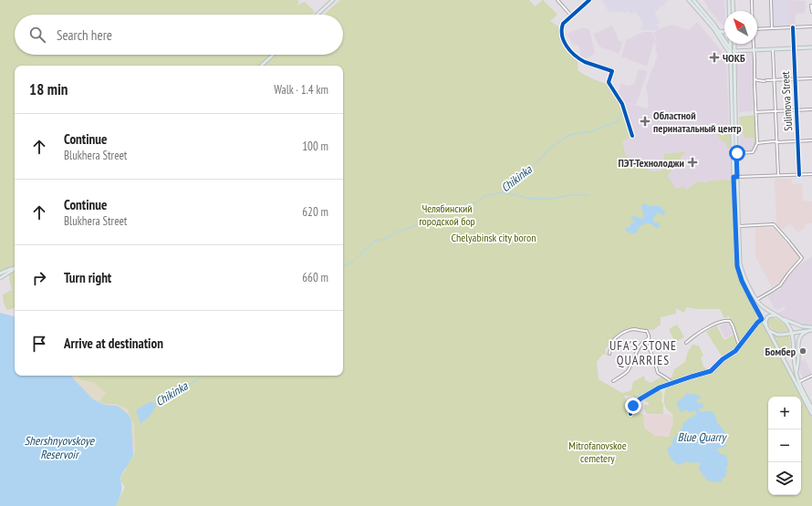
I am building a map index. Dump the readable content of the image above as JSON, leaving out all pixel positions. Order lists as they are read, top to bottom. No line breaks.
{"streets":{"street":["Sulimova Street"]},"districts":["UFA'S STONE QUARRIES"],"water":["Chikinka","Blue Quarry","Shershnyovskoye Reservoir"],"parks":["Челябинский городской бор","Chelyabinsk city boron","Mitrofanovskoe cemetery"],"places":{"health":["ЧОКБ","Областной перинатальный центр","ПЭТ-Технолоджи"],"other":["Бомбер"]},"north":"top left","page":{"search":"Search here","heading":["18 min","Walk · 1.4 km"],"list":[["Continue","Blukhera Street","100 m"],["Continue","Blukhera Street","620 m"],["Turn right","660 m"],"Arrive at destination"],"map_buttons":["+","−"]}}
